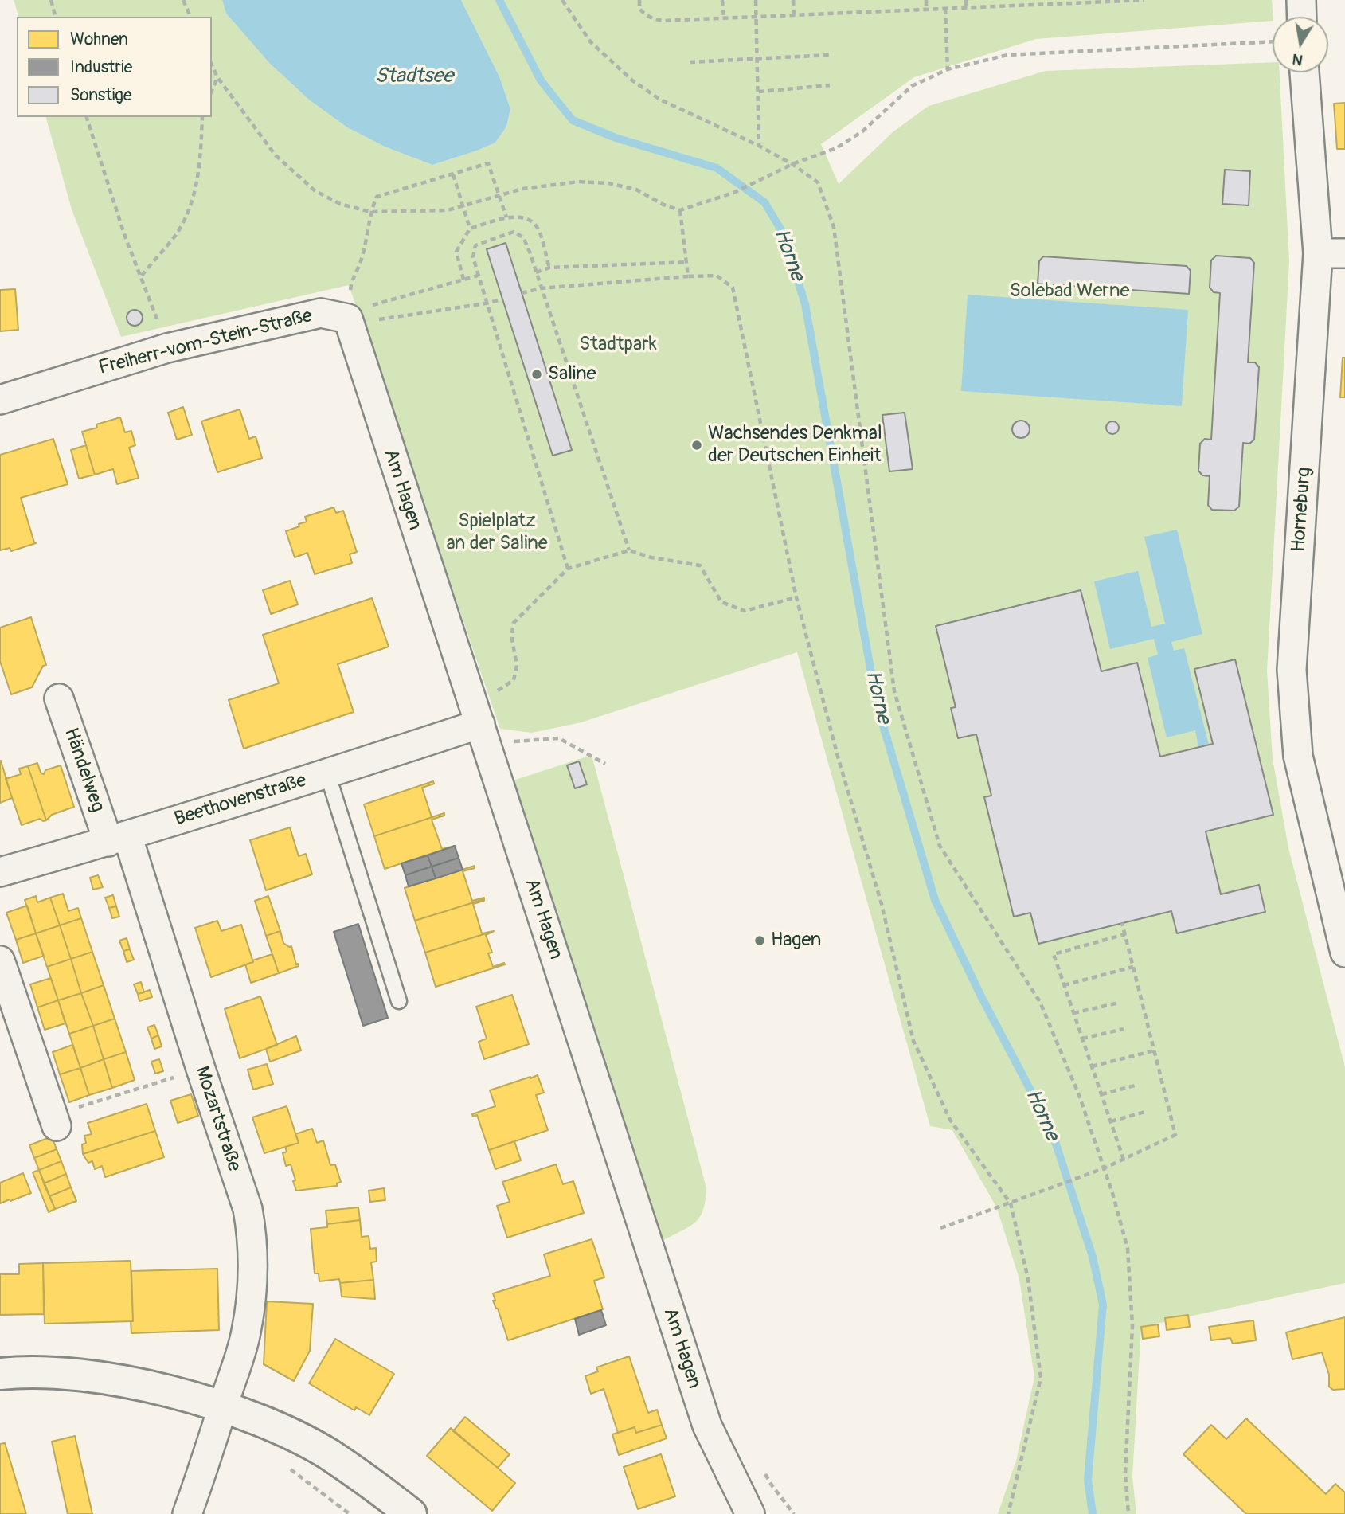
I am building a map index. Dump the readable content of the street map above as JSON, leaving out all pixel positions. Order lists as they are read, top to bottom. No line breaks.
{"streets":{"street":["Freiherr-vom-Stein-Straße","Am Hagen","Horneburg","Händelweg","Beethovenstraße","Mozartstraße"]},"crossings":[["Freiherr-vom-Stein-Straße","Am Hagen"],["Am Hagen","Beethovenstraße"],["Händelweg","Beethovenstraße"],["Händelweg","Mozartstraße"],["Beethovenstraße","Mozartstraße"]],"water":["Stadtsee","Horne"],"parks":["Solebad Werne","Stadtpark","Spielplatz an der Saline"],"places":["Saline","Wachsendes Denkmal der Deutschen Einheit","Hagen"],"legend":["Wohnen","Industrie","Sonstige"],"north":"bottom"}
